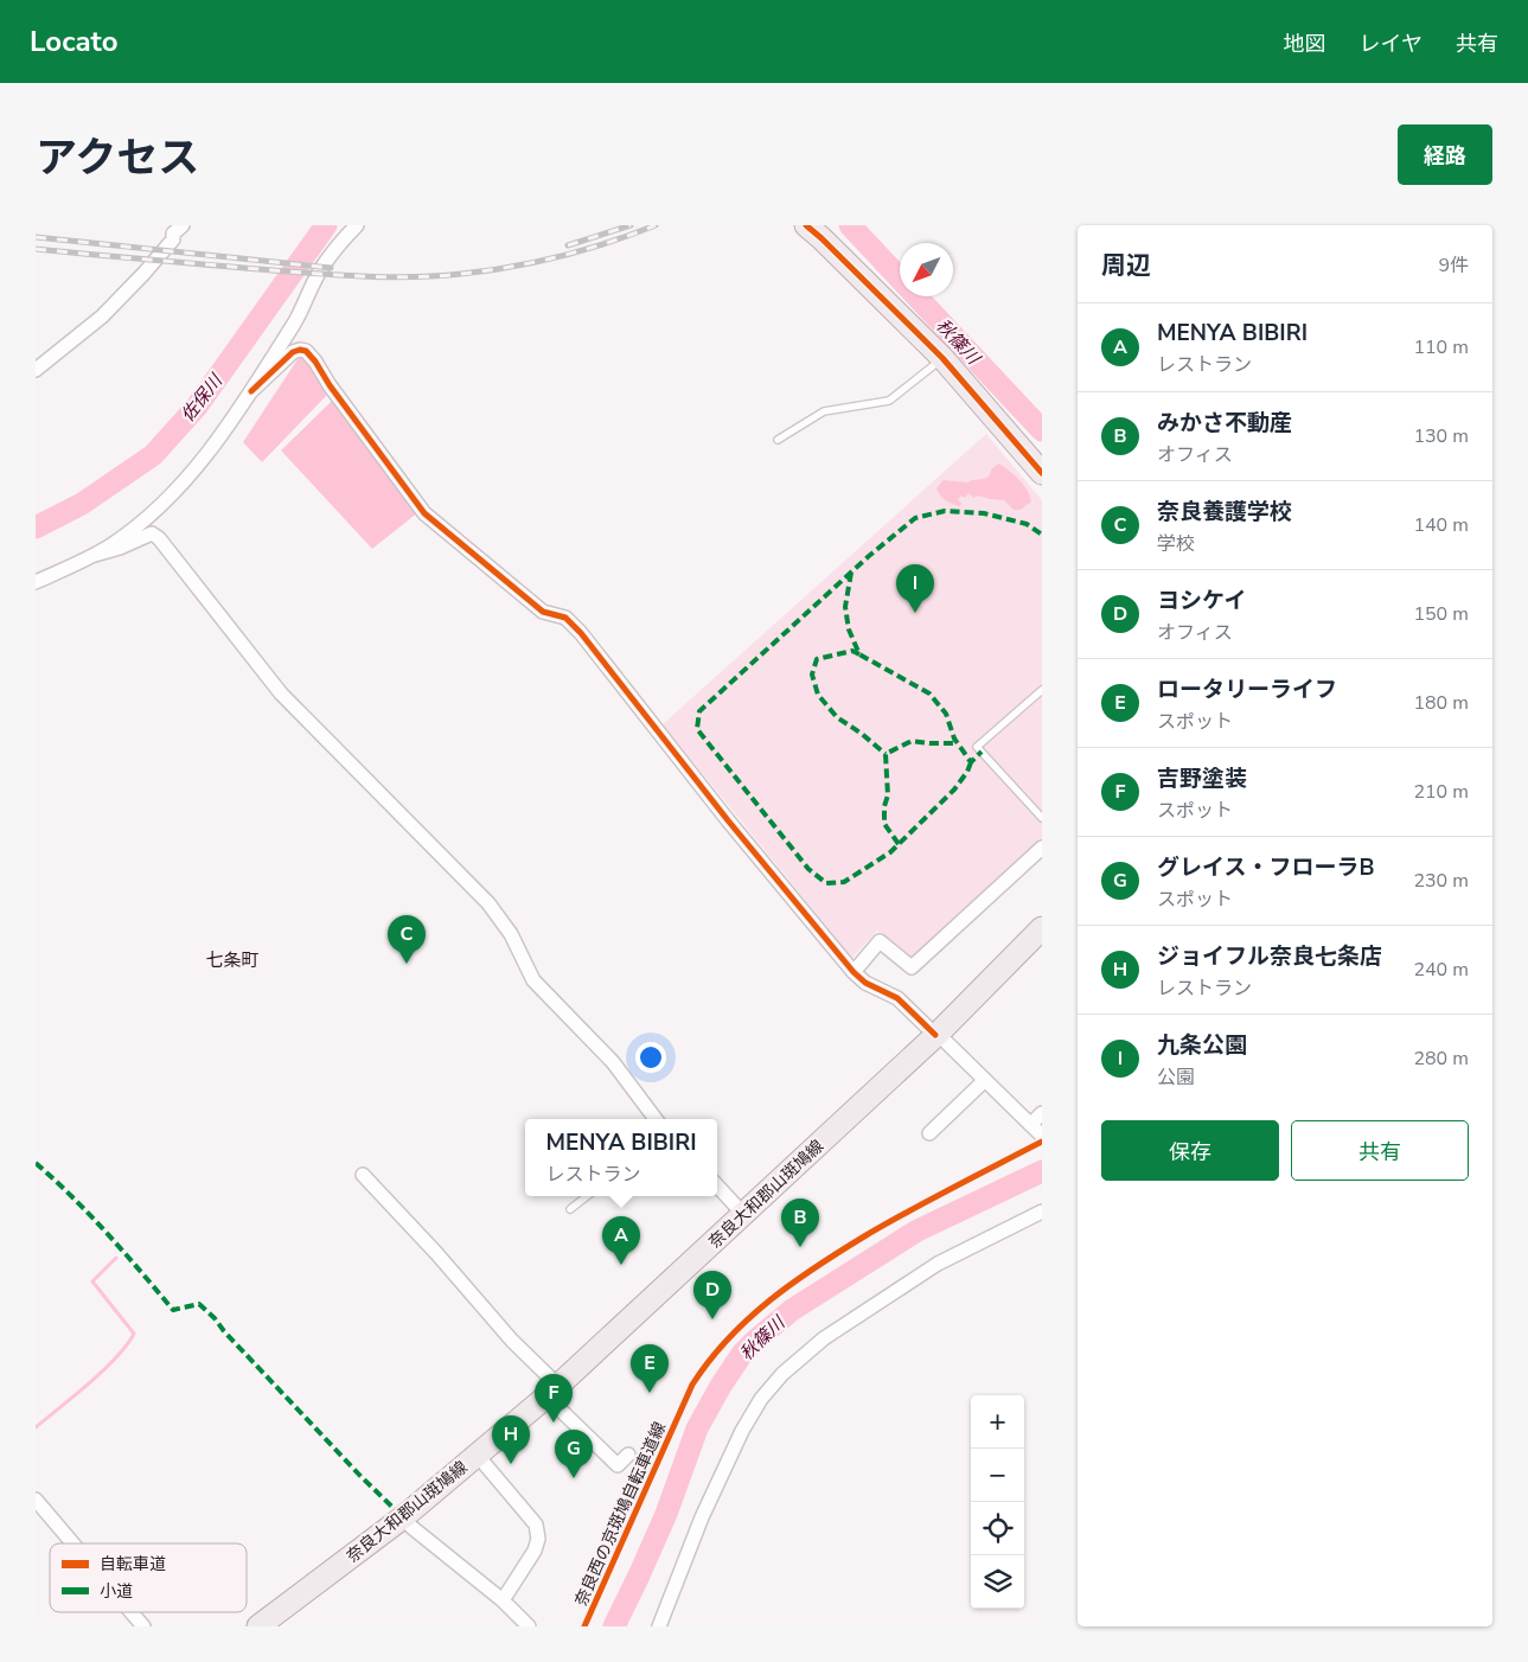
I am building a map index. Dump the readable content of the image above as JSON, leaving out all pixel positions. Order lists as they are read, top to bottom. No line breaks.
{"streets":{"main road":["奈良大和郡山斑鳩線"],"cycle path":["奈良西の京斑鳩自転車道線"]},"districts":["七条町"],"water":["秋篠川","佐保川"],"legend":["自転車道","小道"],"north":"bottom left","page":{"header":"Locato","nav":["地図","レイヤ","共有"],"title":"アクセス","buttons":["経路",["保存","共有"]],"heading":["周辺","9件"],"list":[{"mark":"A","name":"MENYA BIBIRI","note":"レストラン","value":"110 m"},{"mark":"B","name":"みかさ不動産","note":"オフィス","value":"130 m"},{"mark":"C","name":"奈良養護学校","note":"学校","value":"140 m"},{"mark":"D","name":"ヨシケイ","note":"オフィス","value":"150 m"},{"mark":"E","name":"ロータリーライフ","note":"スポット","value":"180 m"},{"mark":"F","name":"吉野塗装","note":"スポット","value":"210 m"},{"mark":"G","name":"グレイス・フローラB","note":"スポット","value":"230 m"},{"mark":"H","name":"ジョイフル奈良七条店","note":"レストラン","value":"240 m"},{"mark":"I","name":"九条公園","note":"公園","value":"280 m"}],"pins":["I","C","B","A","D","E","F","H","G"],"popup":["MENYA BIBIRI","レストラン"],"map_buttons":["+","−"]}}
